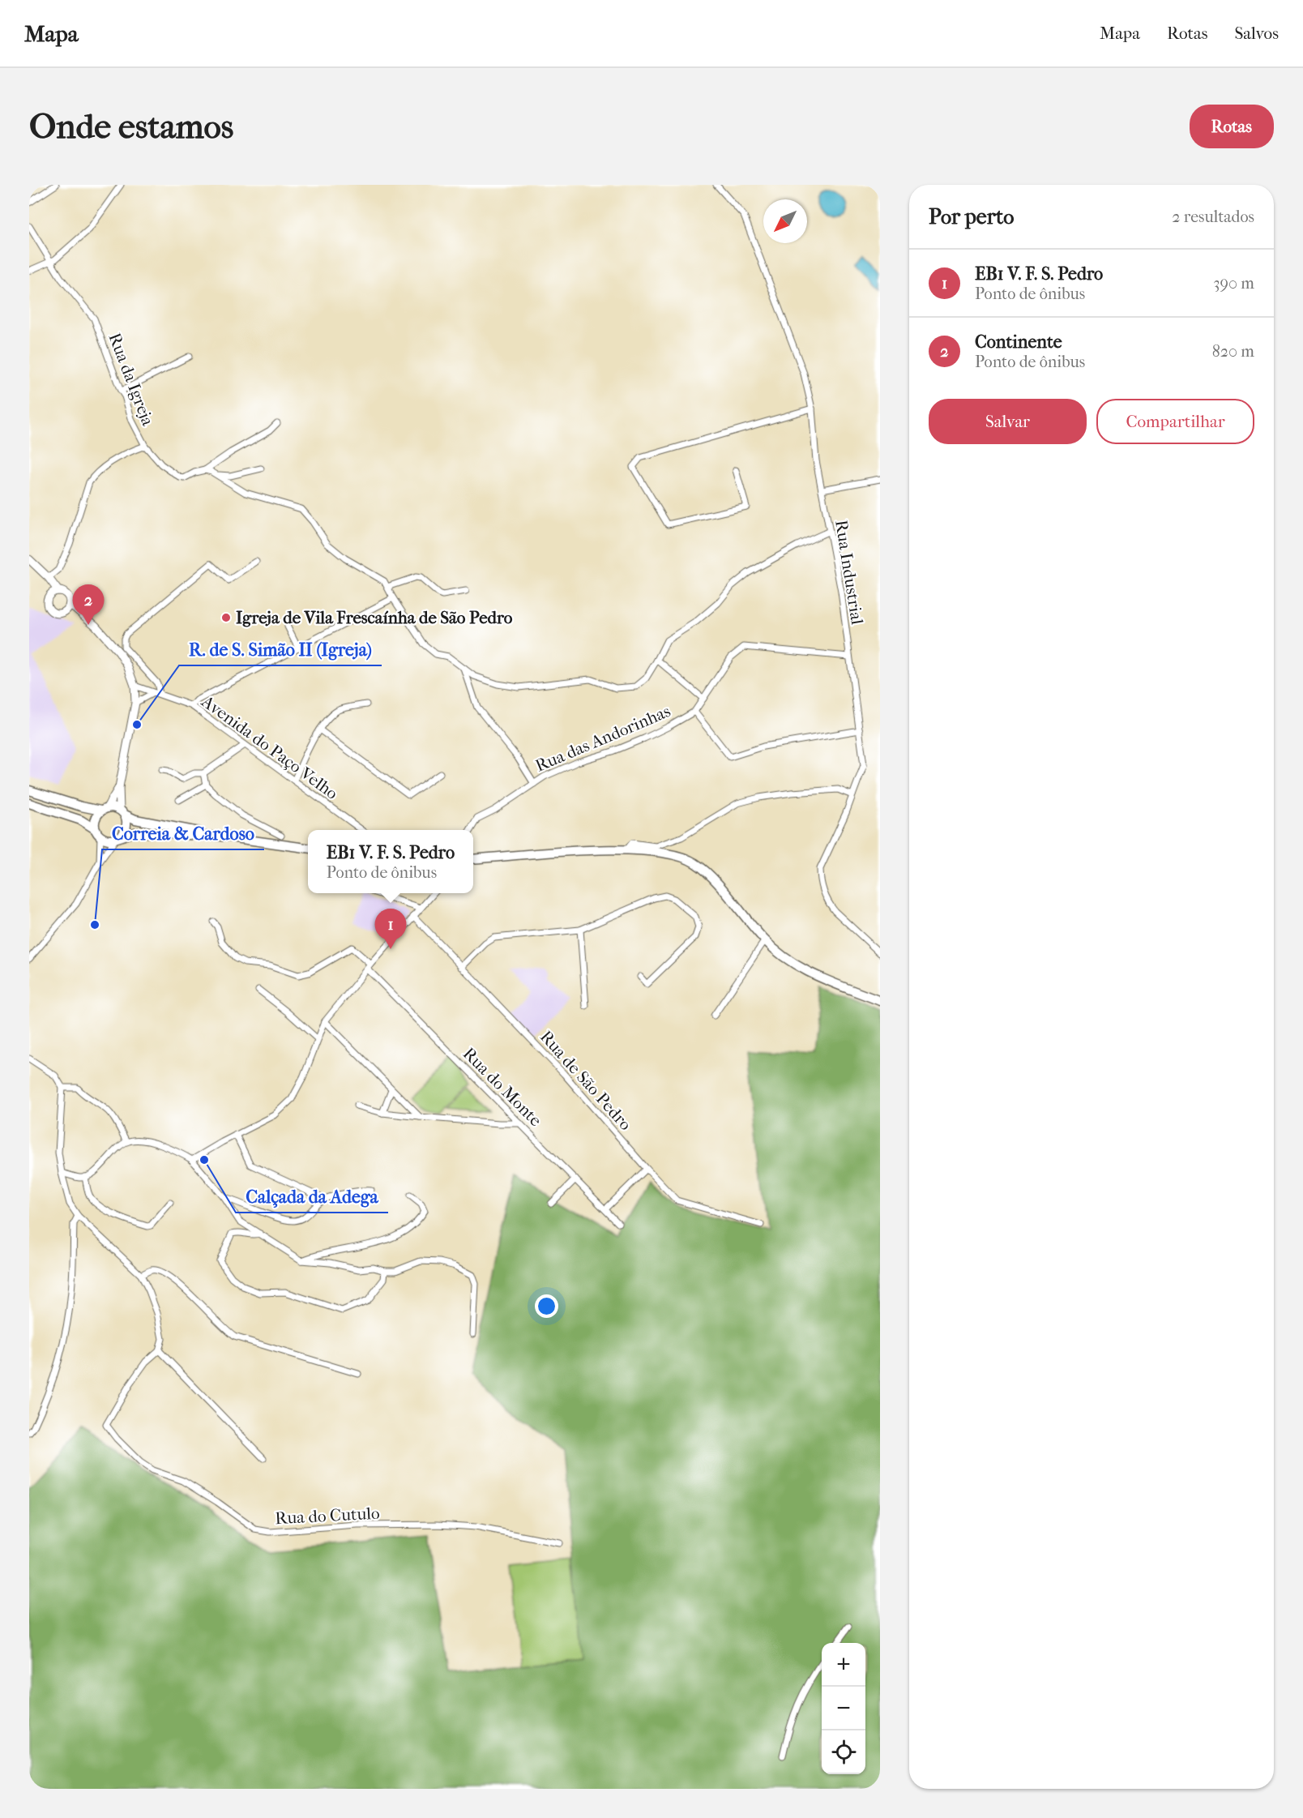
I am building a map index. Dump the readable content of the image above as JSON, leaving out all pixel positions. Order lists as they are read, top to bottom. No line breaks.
{"streets":{"street":["Rua da Igreja","Rua Industrial","Rua das Andorinhas","Avenida do Paço Velho","Rua de São Pedro","Rua do Monte","Rua do Cutulo"]},"crossings":[["Rua Industrial","Rua das Andorinhas"]],"places":["Igreja de Vila Frescaínha de São Pedro","R. de S. Simão II (Igreja)","Correia & Cardoso","Calçada da Adega"],"north":"bottom left","page":{"header":"Mapa","nav":["Mapa","Rotas","Salvos"],"buttons":["Rotas",["Salvar","Compartilhar"]],"title":"Onde estamos","heading":["Por perto","2 resultados"],"list":[{"mark":"1","name":"EB1 V. F. S. Pedro","note":"Ponto de ônibus","value":"390 m"},{"mark":"2","name":"Continente","note":"Ponto de ônibus","value":"820 m"}],"pins":["2","1"],"popup":["EB1 V. F. S. Pedro","Ponto de ônibus"],"map_buttons":["+","−"]}}
